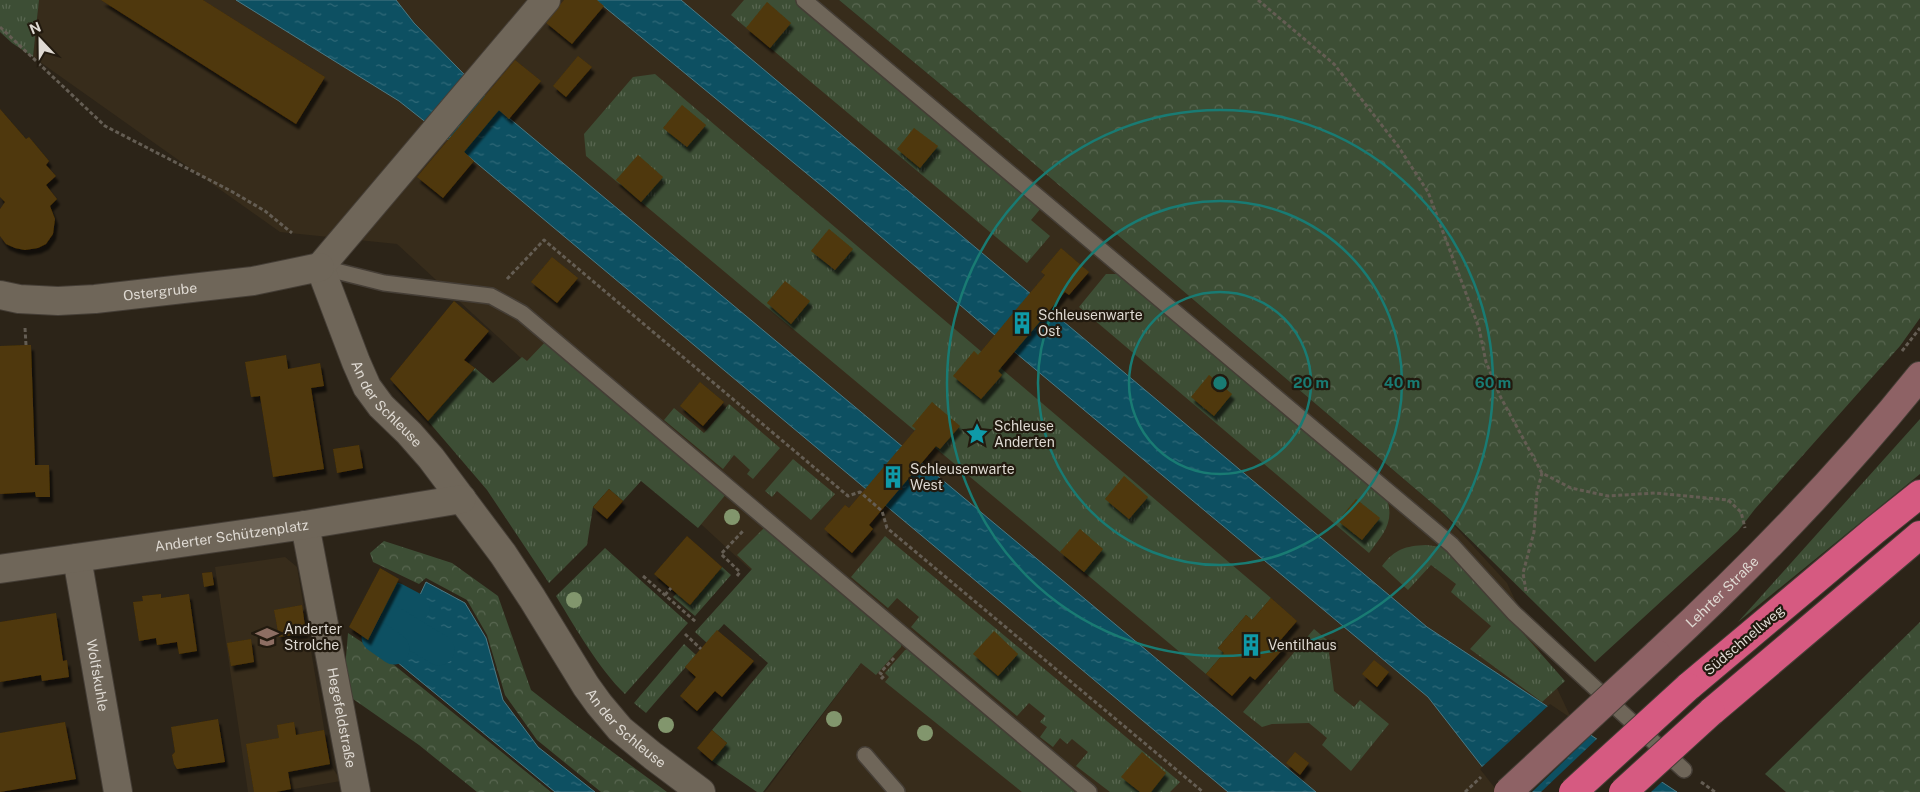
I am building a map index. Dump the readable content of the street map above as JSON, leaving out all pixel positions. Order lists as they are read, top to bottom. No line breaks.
{"streets":{"highway":["Südschnellweg"],"main road":["Lehrter Straße"],"street":["Ostergrube","An der Schleuse","Anderter Schützenplatz","Wolfskuhle","Hegefeldstraße"]},"crossings":[["Ostergrube","An der Schleuse"],["An der Schleuse","Anderter Schützenplatz"],["Anderter Schützenplatz","Wolfskuhle"],["Anderter Schützenplatz","Hegefeldstraße"]],"places":{"building":["Schleusenwarte Ost","Schleusenwarte West","Ventilhaus"],"place":["Schleuse Anderten"],"school or university":["Anderter Strolche"]},"north":"top","rings":["20 m","40 m","60 m"]}
